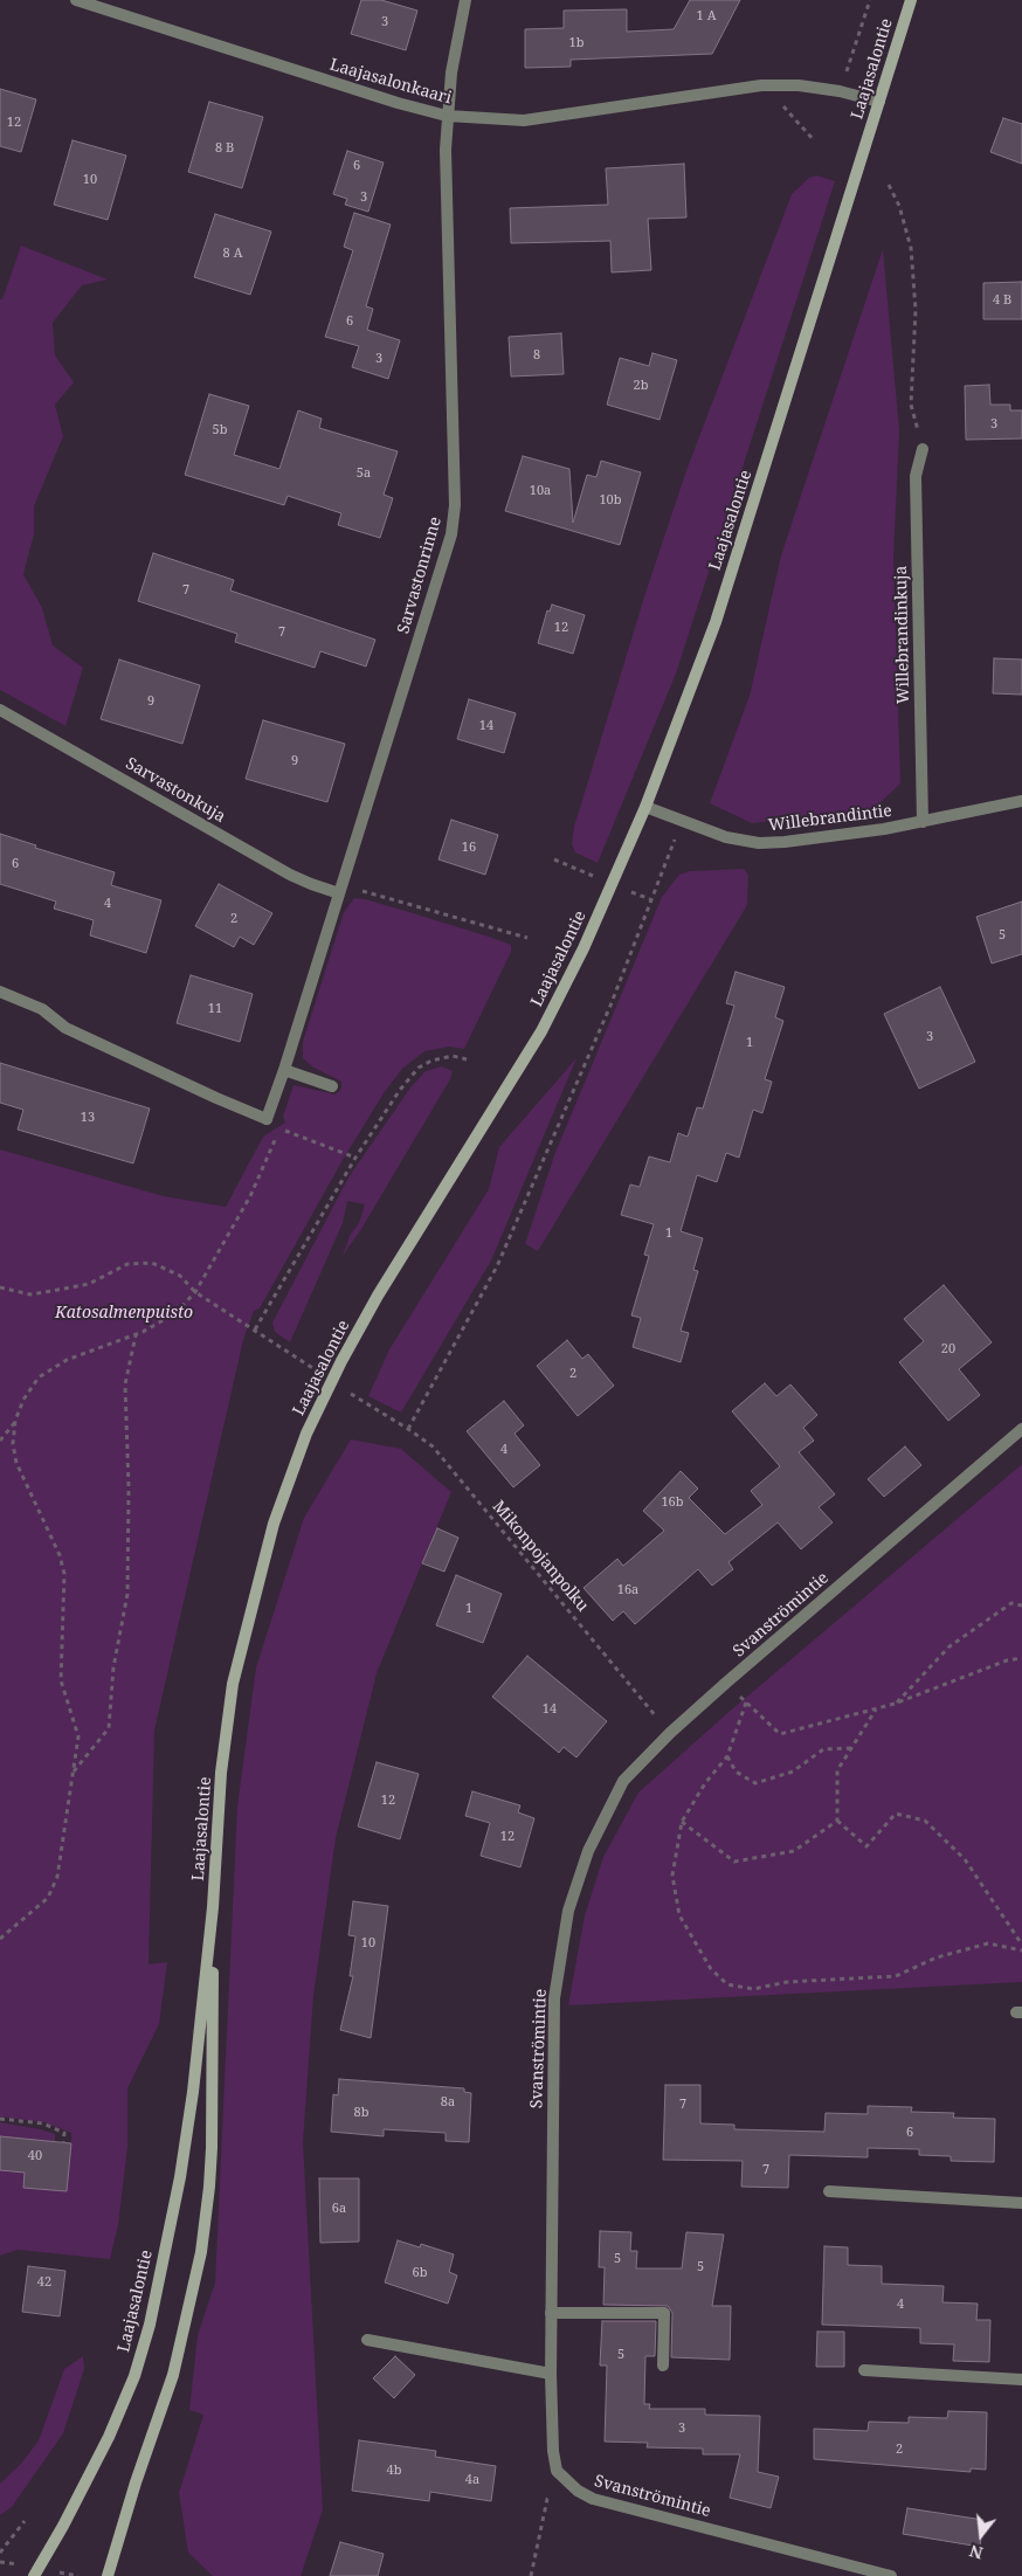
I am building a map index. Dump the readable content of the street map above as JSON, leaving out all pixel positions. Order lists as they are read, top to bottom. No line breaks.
{"streets":{"main road":["Laajasalontie"],"street":["Laajasalonkaari","Sarvastonrinne","Willebrandinkuja","Sarvastonkuja","Willebrandintie","Svanströmintie"],"path":["Mikonpojanpolku"]},"crossings":[["Laajasalontie","Laajasalonkaari"],["Laajasalontie","Willebrandintie"],["Laajasalonkaari","Sarvastonrinne"],["Sarvastonrinne","Sarvastonkuja"],["Willebrandinkuja","Willebrandintie"],["Mikonpojanpolku","Svanströmintie"]],"parks":["Katosalmenpuisto"],"house_numbers":["1 A","3","1b","12","8 B","6","10","3","8 A","4 B","6","8","3","2b","3","5b","5a","10a","10b","7","12","7","9","14","9","16","6","4","2","5","11","3","1","13","1","20","2","4","16b","16a","1","14","12","12","10","8a","7","8b","6","40","7","6a","5","5","6b","42","4","5","3","2","4b","4a"],"north":"bottom"}
